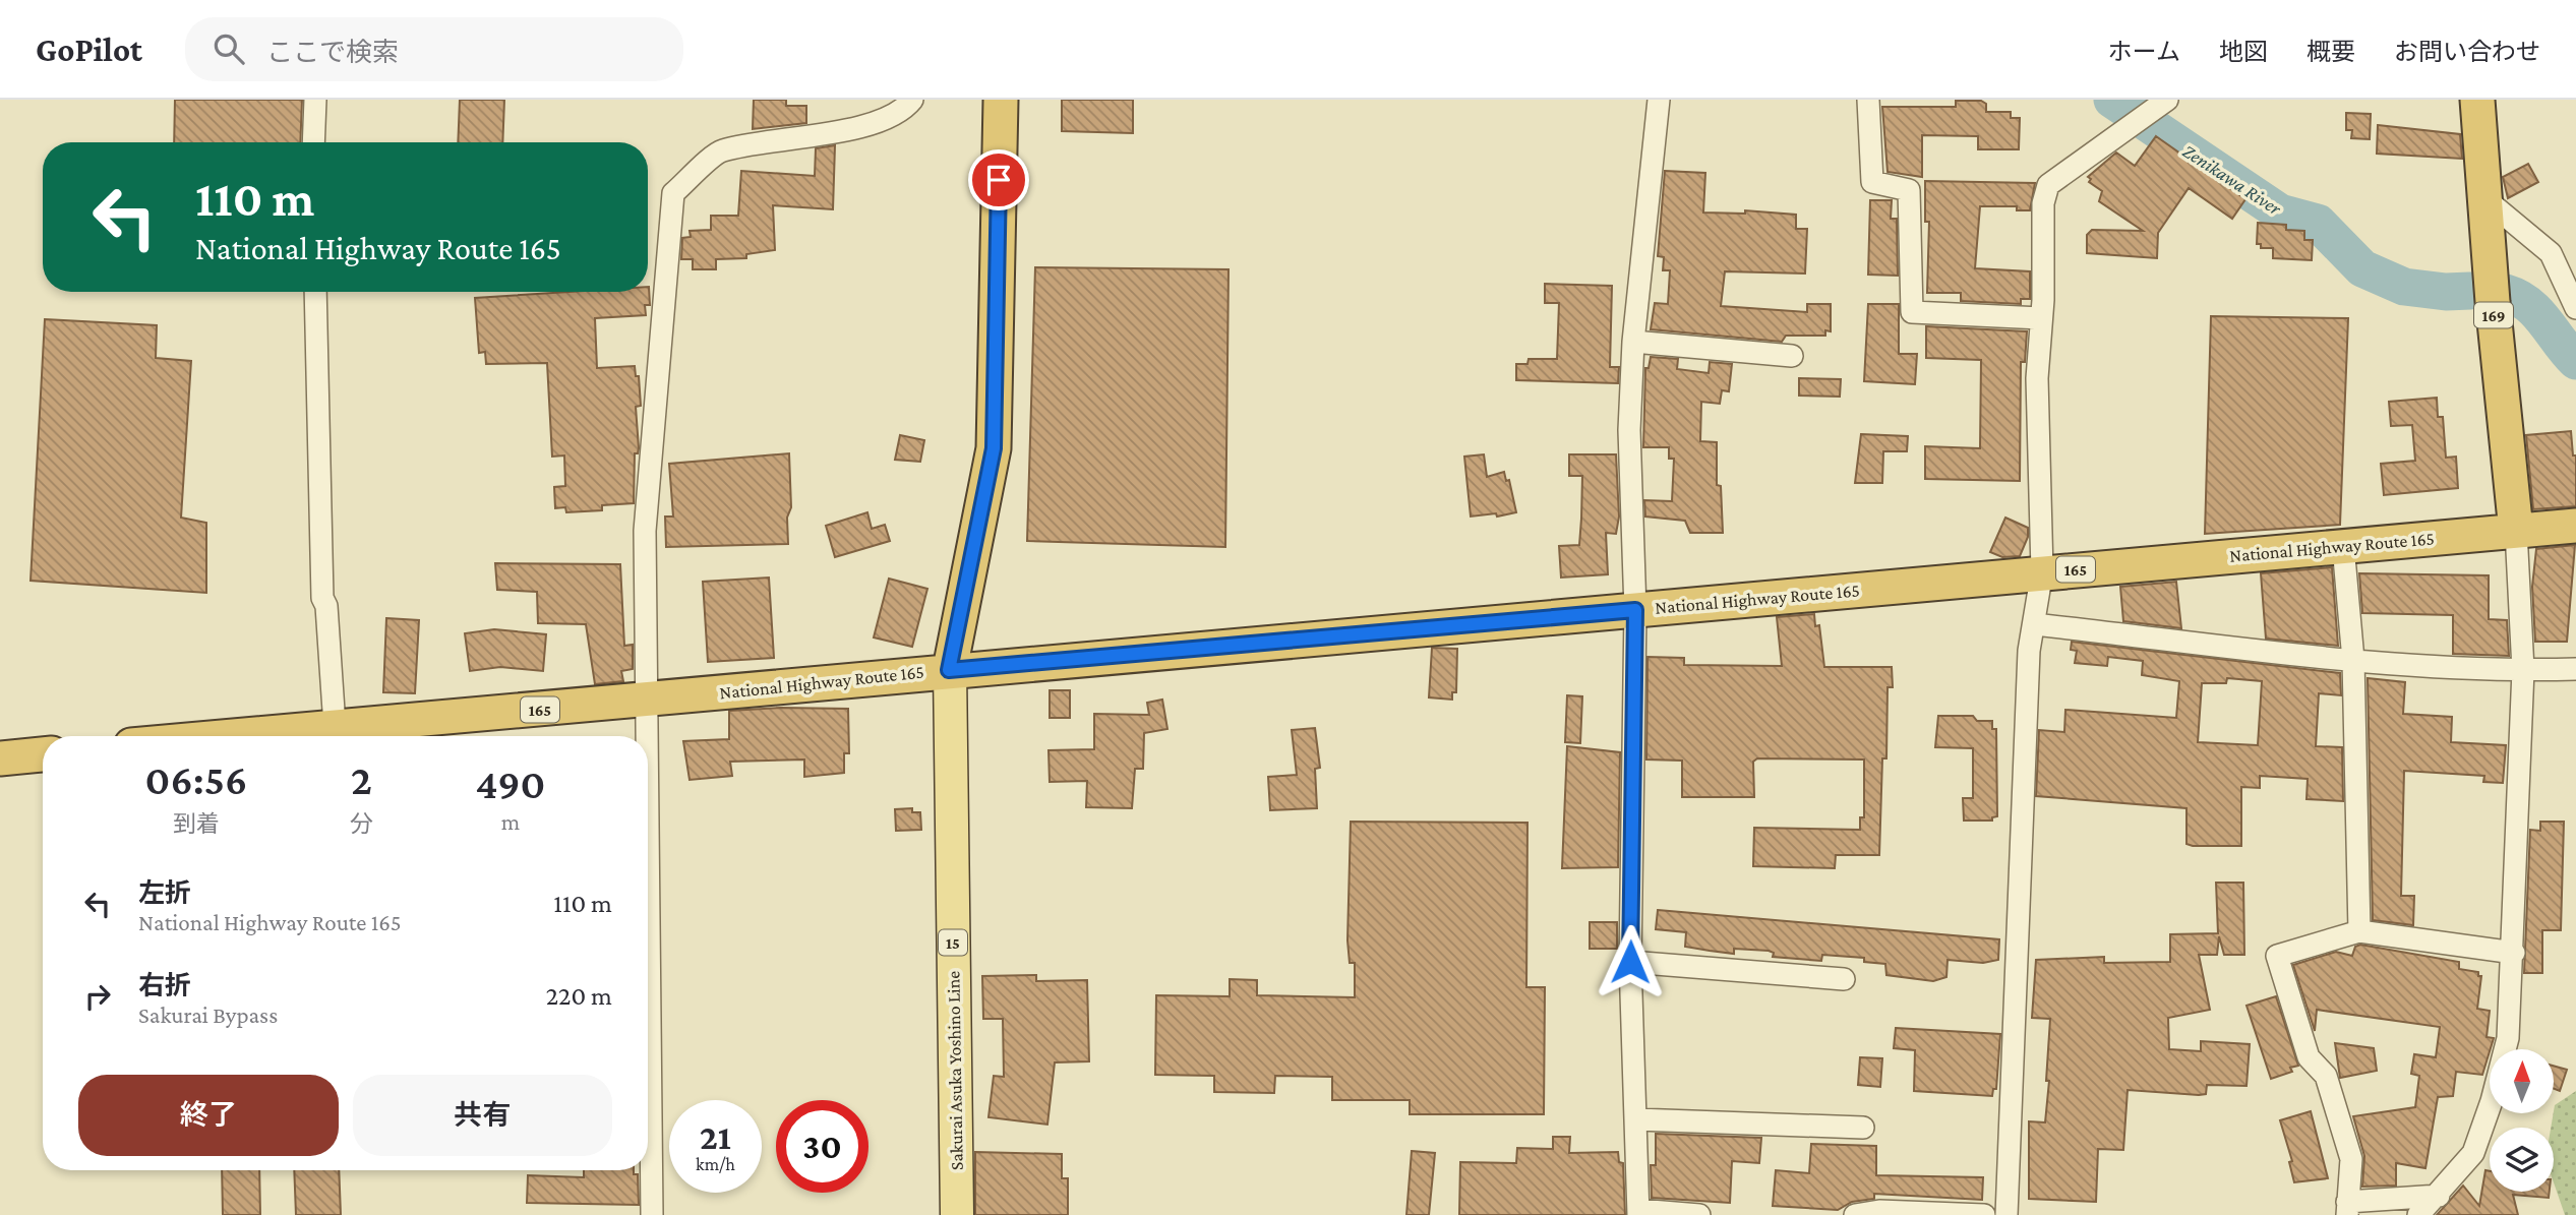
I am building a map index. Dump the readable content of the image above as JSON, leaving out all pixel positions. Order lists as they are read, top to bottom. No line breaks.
{"streets":{"highway":["169","National Highway Route 165","165"],"main road":["15","Sakurai Asuka Yoshino Line"]},"crossings":[["169","National Highway Route 165"],["National Highway Route 165","Sakurai Asuka Yoshino Line"]],"water":["Zenikawa River"],"north":"top","page":{"header":"GoPilot","search":"ここで検索","nav":["ホーム","地図","概要","お問い合わせ"],"turn":["110 m","National Highway Route 165"],"eta":["06:56","到着","2","分","490","m"],"list":[{"name":"左折","note":"National Highway Route 165","value":"110 m"},{"name":"右折","note":"Sakurai Bypass","value":"220 m"}],"buttons":["終了","共有"],"speed":"21 km/h","limit":"30"}}
